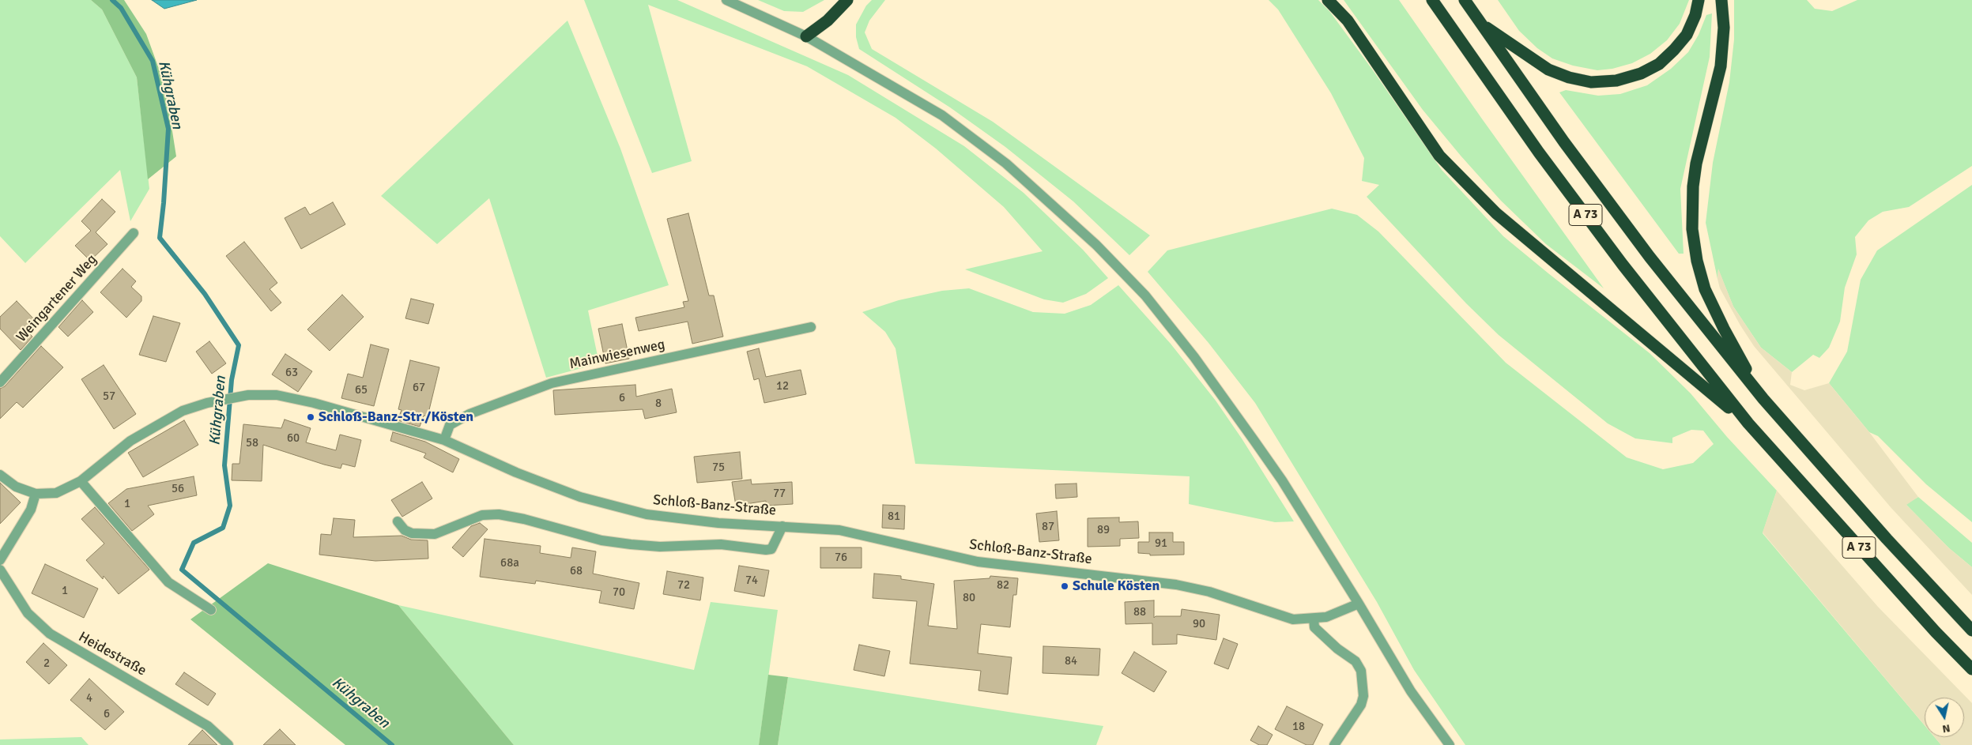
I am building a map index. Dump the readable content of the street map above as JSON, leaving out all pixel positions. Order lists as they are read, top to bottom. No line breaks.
{"streets":{"highway":["A 73"],"street":["Weingartener Weg","Mainwiesenweg","Schloß-Banz-Straße","Heidestraße"]},"crossings":[["Mainwiesenweg","Schloß-Banz-Straße"]],"water":["Kühgraben"],"places":["Schloß-Banz-Str./Kösten","Schule Kösten"],"house_numbers":["63","12","67","65","57","6","8","60","58","75","56","77","1","81","87","89","91","76","68a","68","74","72","82","1","70","80","88","90","84","2","4","6","18"],"north":"bottom"}
